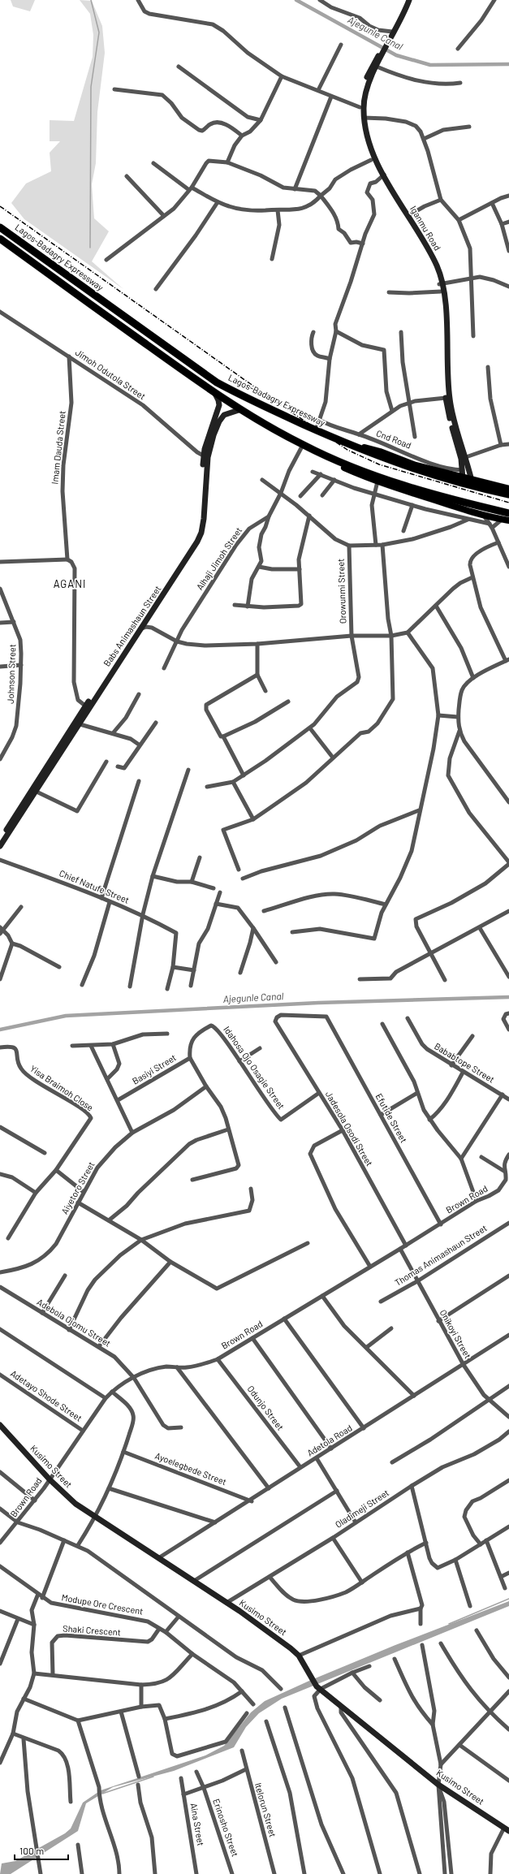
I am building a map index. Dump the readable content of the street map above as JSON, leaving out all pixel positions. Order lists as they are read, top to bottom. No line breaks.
{"streets":{"highway":["Lagos-Badagry Expressway"],"main road":["Iganmu Road","Babs Animashaun Street","Kusimo Street"],"street":["Jimoh Odutola Street","Cnd Road","Imam Dauda Street","Alhaji Jimoh Street","Orowunmi Street","Johnson Street","Chief Natufe Street","Bababtope Street","Idahosa Ojo Osagie Street","Basiyi Street","Yisa Braimoh Close","Efutide Street","Jadesola Osodi Street","Aiyetoro Street","Brown Road","Thomas Animashaun Street","Adebola Ojomu Street","Onikoyi Street","Adetayo Shode Street","Odunjo Street","Adetola Road","Ayoelegbede Street","Oladimeji Street","Modupe Ore Crescent","Shaki Crescent","Itelorun Street","Aina Street","Erinosho Street"]},"crossings":[["Iganmu Road","Lagos-Badagry Expressway"],["Iganmu Road","Cnd Road"],["Jimoh Odutola Street","Imam Dauda Street"],["Jimoh Odutola Street","Babs Animashaun Street"],["Imam Dauda Street","Babs Animashaun Street"],["Idahosa Ojo Osagie Street","Basiyi Street"],["Idahosa Ojo Osagie Street","Jadesola Osodi Street"],["Efutide Street","Jadesola Osodi Street"],["Efutide Street","Brown Road"],["Jadesola Osodi Street","Brown Road"],["Brown Road","Adebola Ojomu Street"],["Brown Road","Onikoyi Street"],["Brown Road","Adetayo Shode Street"],["Brown Road","Odunjo Street"],["Brown Road","Kusimo Street"],["Thomas Animashaun Street","Onikoyi Street"],["Onikoyi Street","Adetola Road"],["Odunjo Street","Adetola Road"],["Adetola Road","Kusimo Street"],["Adetola Road","Ayoelegbede Street"],["Kusimo Street","Oladimeji Street"],["Modupe Ore Crescent","Shaki Crescent"]],"districts":["AGANI"],"water":["Ajegunle Canal"],"scale_bar":"100 m"}
